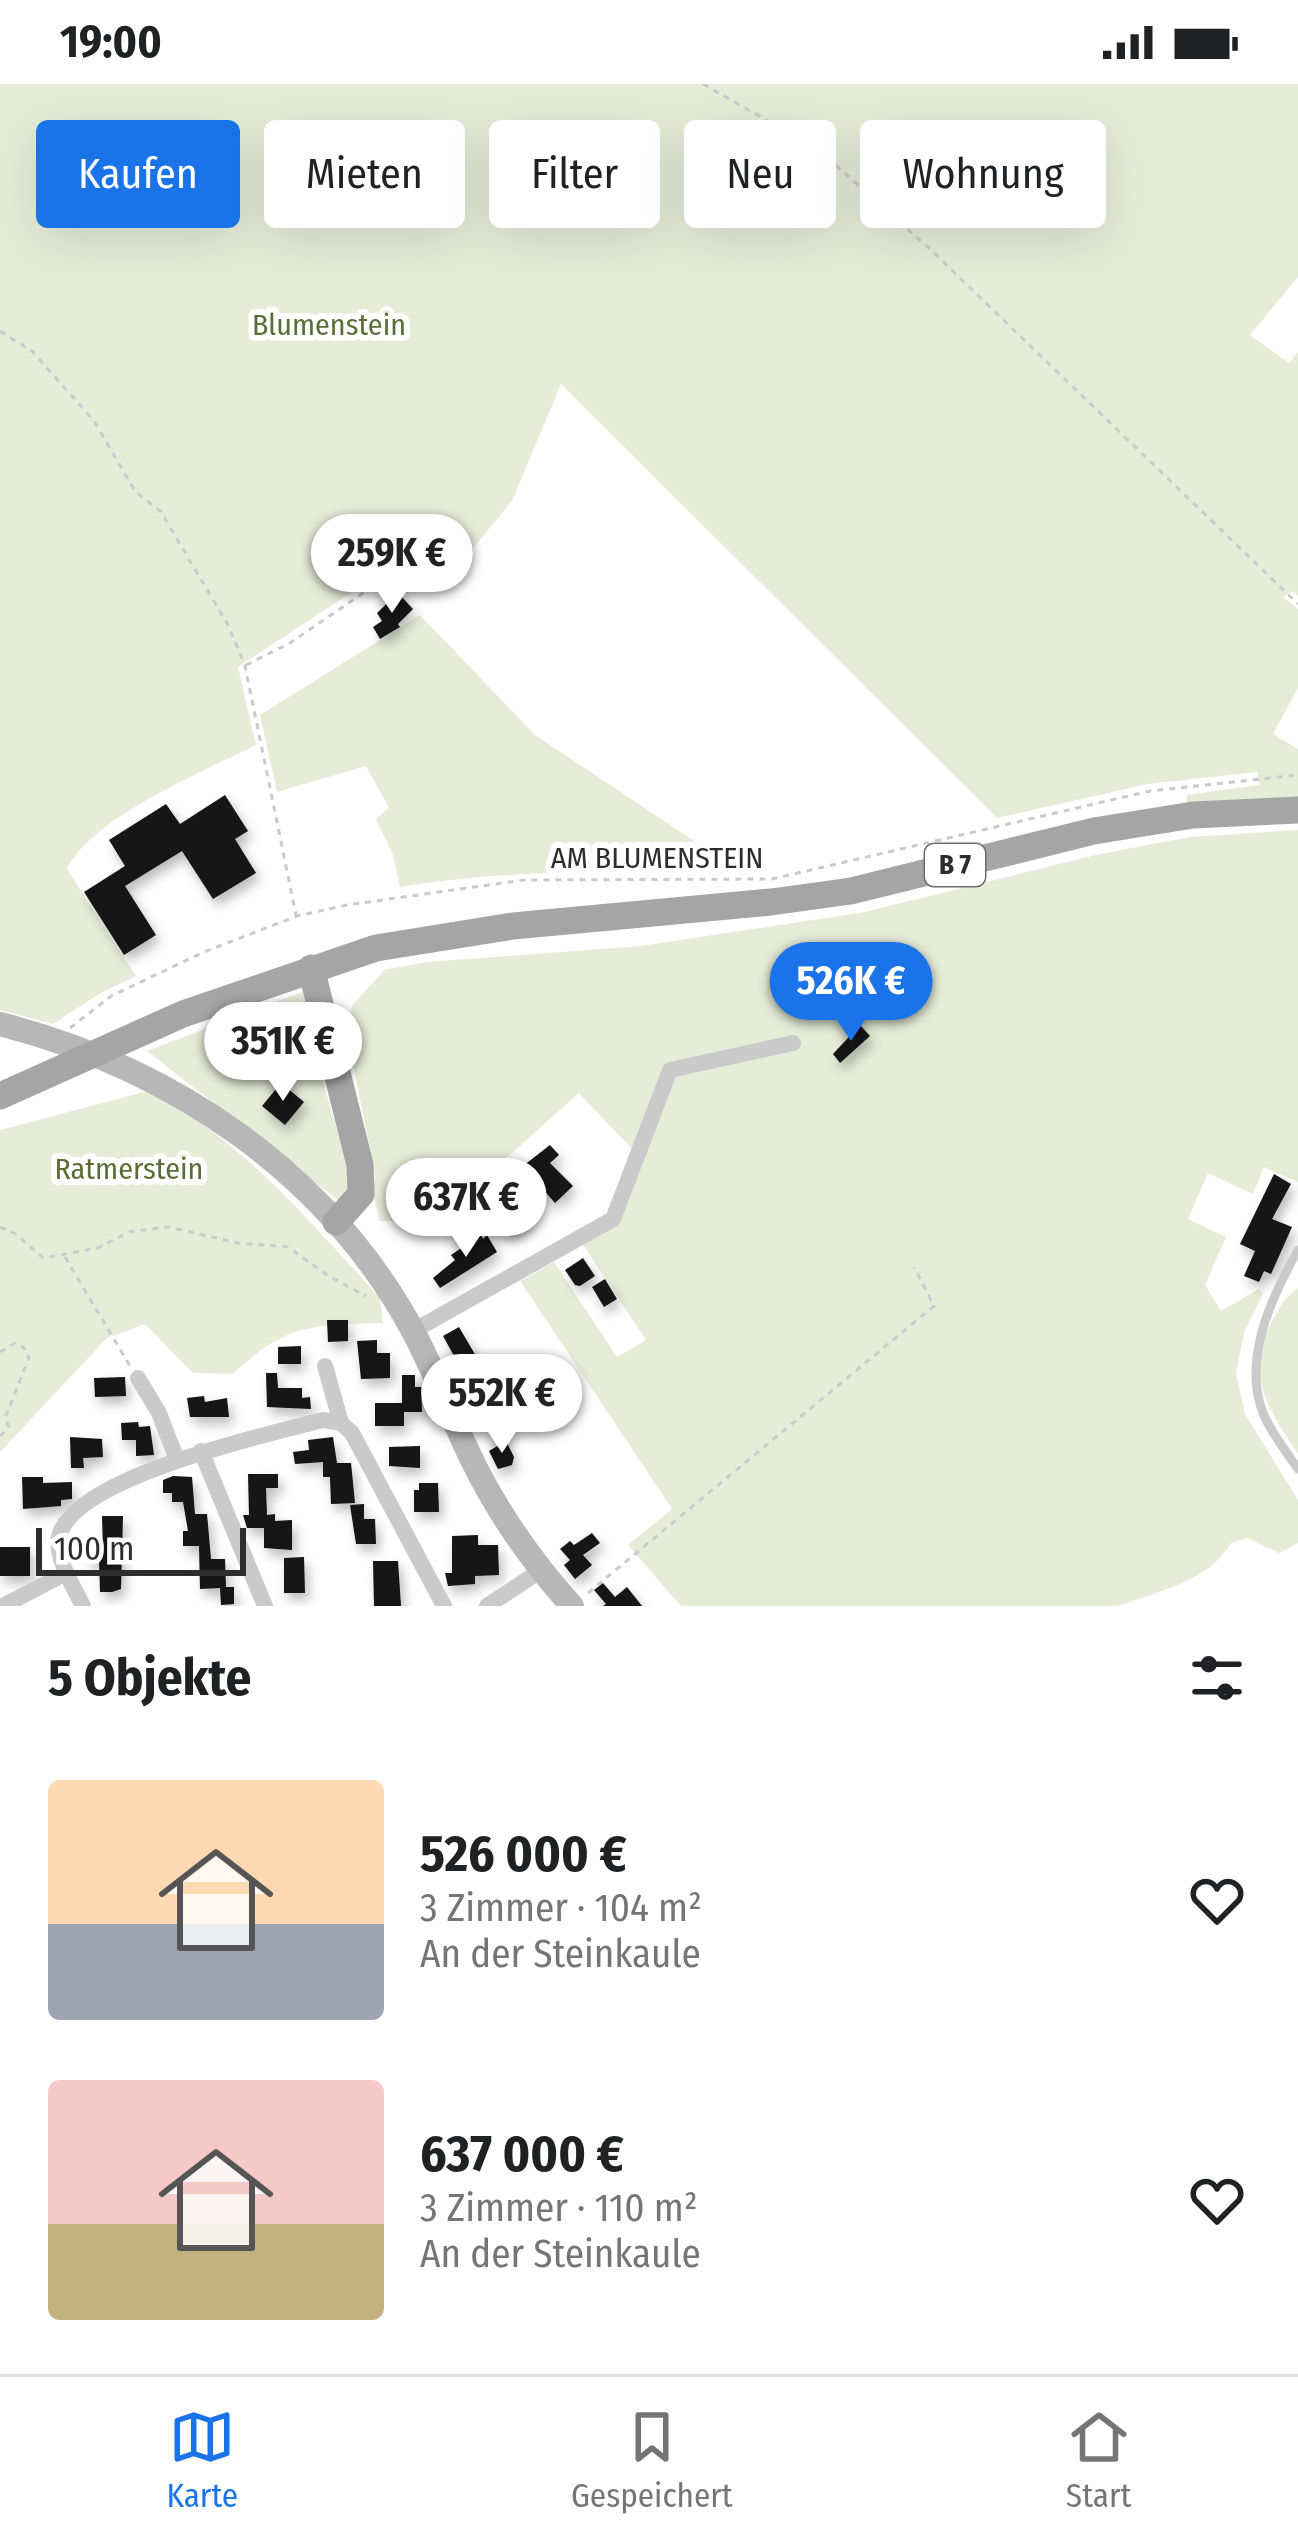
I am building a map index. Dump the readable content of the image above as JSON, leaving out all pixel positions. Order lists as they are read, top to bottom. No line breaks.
{"streets":{"main road":["B 7"],"path":["AM BLUMENSTEIN"]},"parks":["Blumenstein","Ratmerstein"],"scale_bar":"100 m","page":{"status":"19:00","chip":["Kaufen","Mieten","Filter","Neu","Wohnung"],"price":["259K €","526K €","351K €","637K €","552K €"],"scale":"100 m","heading":"5 Objekte","list":[{"name":"526 000 €","note":"3 Zimmer · 104 m² · An der Steinkaule"},{"name":"637 000 €","note":"3 Zimmer · 110 m² · An der Steinkaule"}],"tabs":["Karte","Gespeichert","Start"]}}
